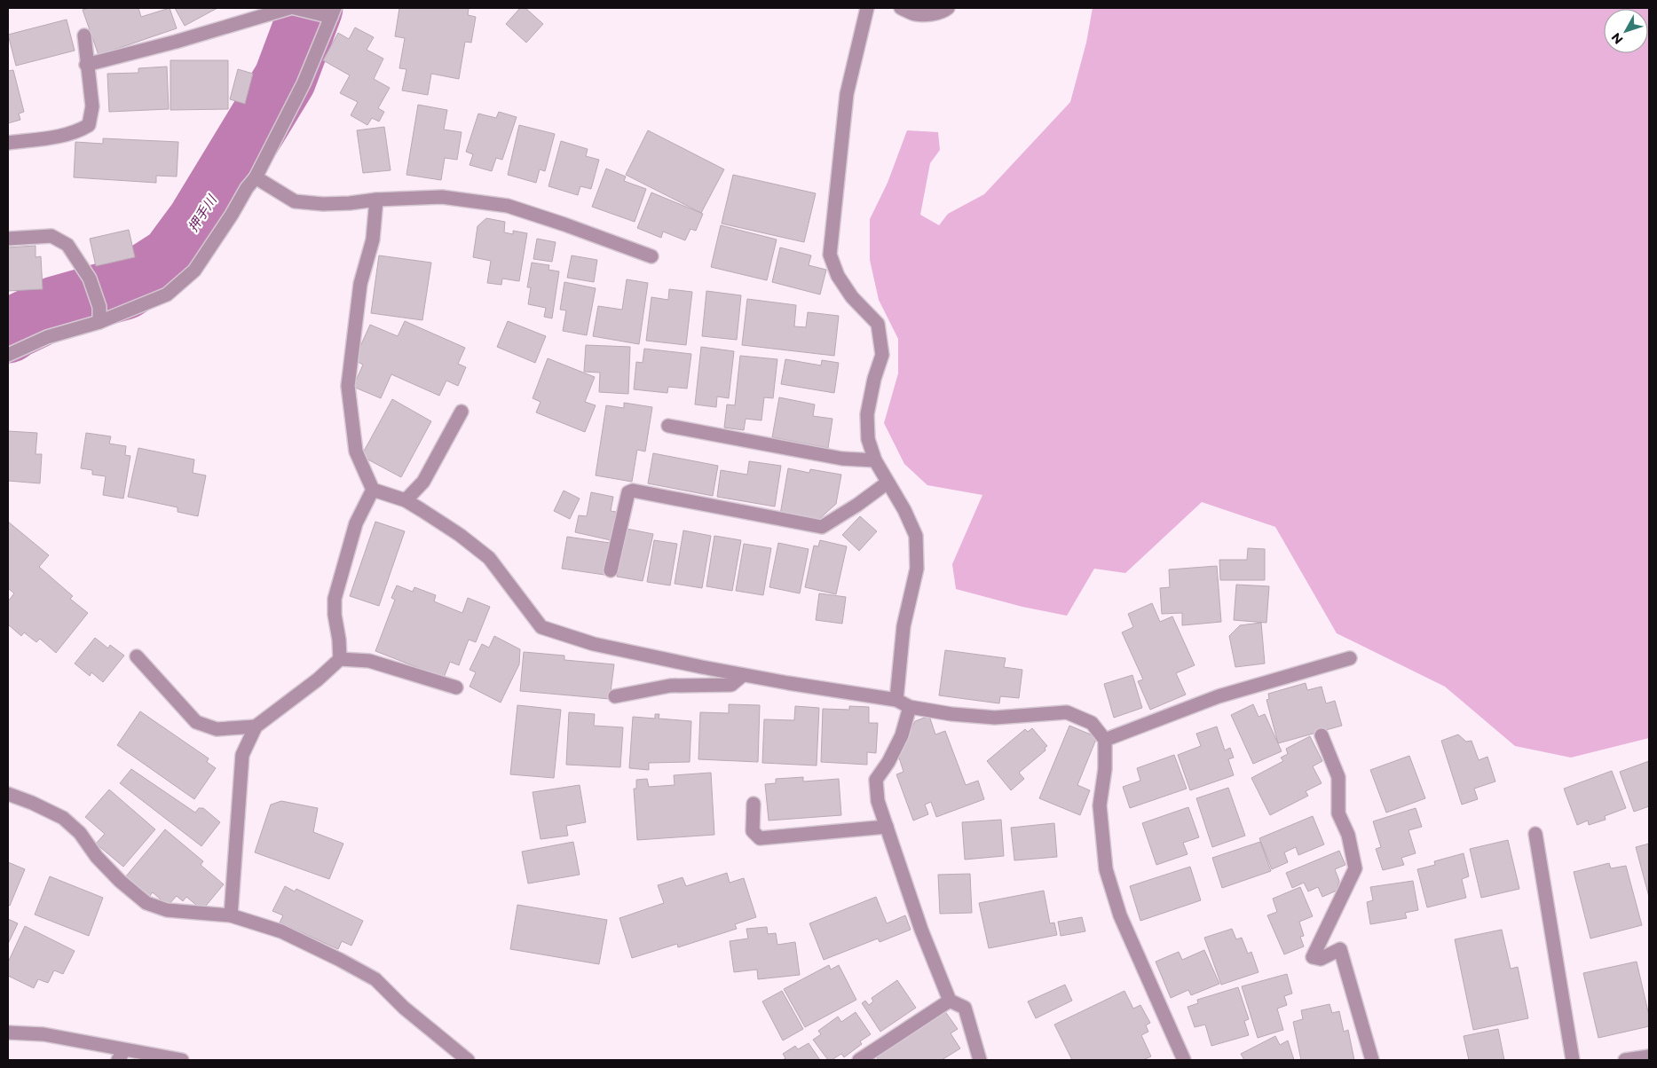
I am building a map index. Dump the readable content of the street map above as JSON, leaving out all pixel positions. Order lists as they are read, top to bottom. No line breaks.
{"water":["押手川"],"north":"bottom left"}
